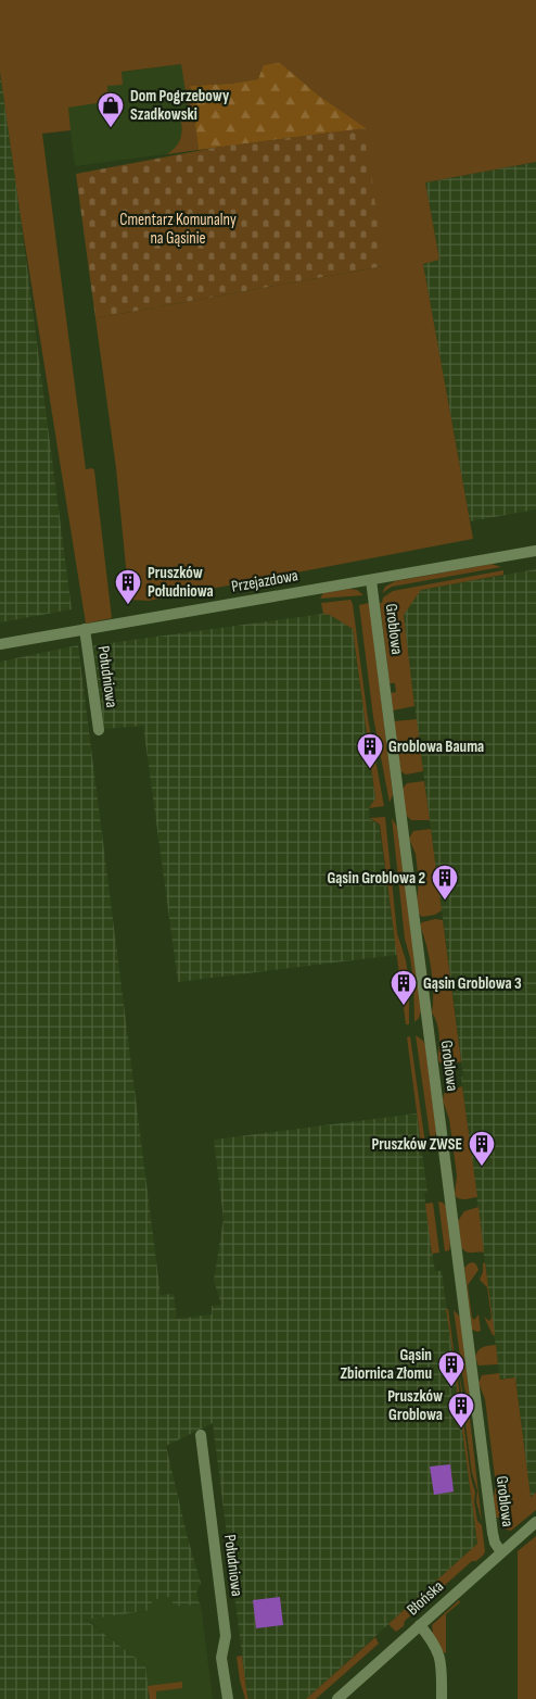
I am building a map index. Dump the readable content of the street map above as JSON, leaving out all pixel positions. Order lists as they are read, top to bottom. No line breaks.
{"streets":{"street":["Przejazdowa","Groblowa","Południowa","Błońska"]},"crossings":[["Przejazdowa","Groblowa"],["Przejazdowa","Południowa"],["Groblowa","Błońska"]],"parks":["Cmentarz Komunalny na Gąsinie"],"places":{"shop":["Dom Pogrzebowy Szadkowski"],"building":["Pruszków Południowa","Groblowa Bauma","Gąsin Groblowa 2","Gąsin Groblowa 3","Pruszków ZWSE","Gąsin Zbiornica Złomu","Pruszków Groblowa"]}}
